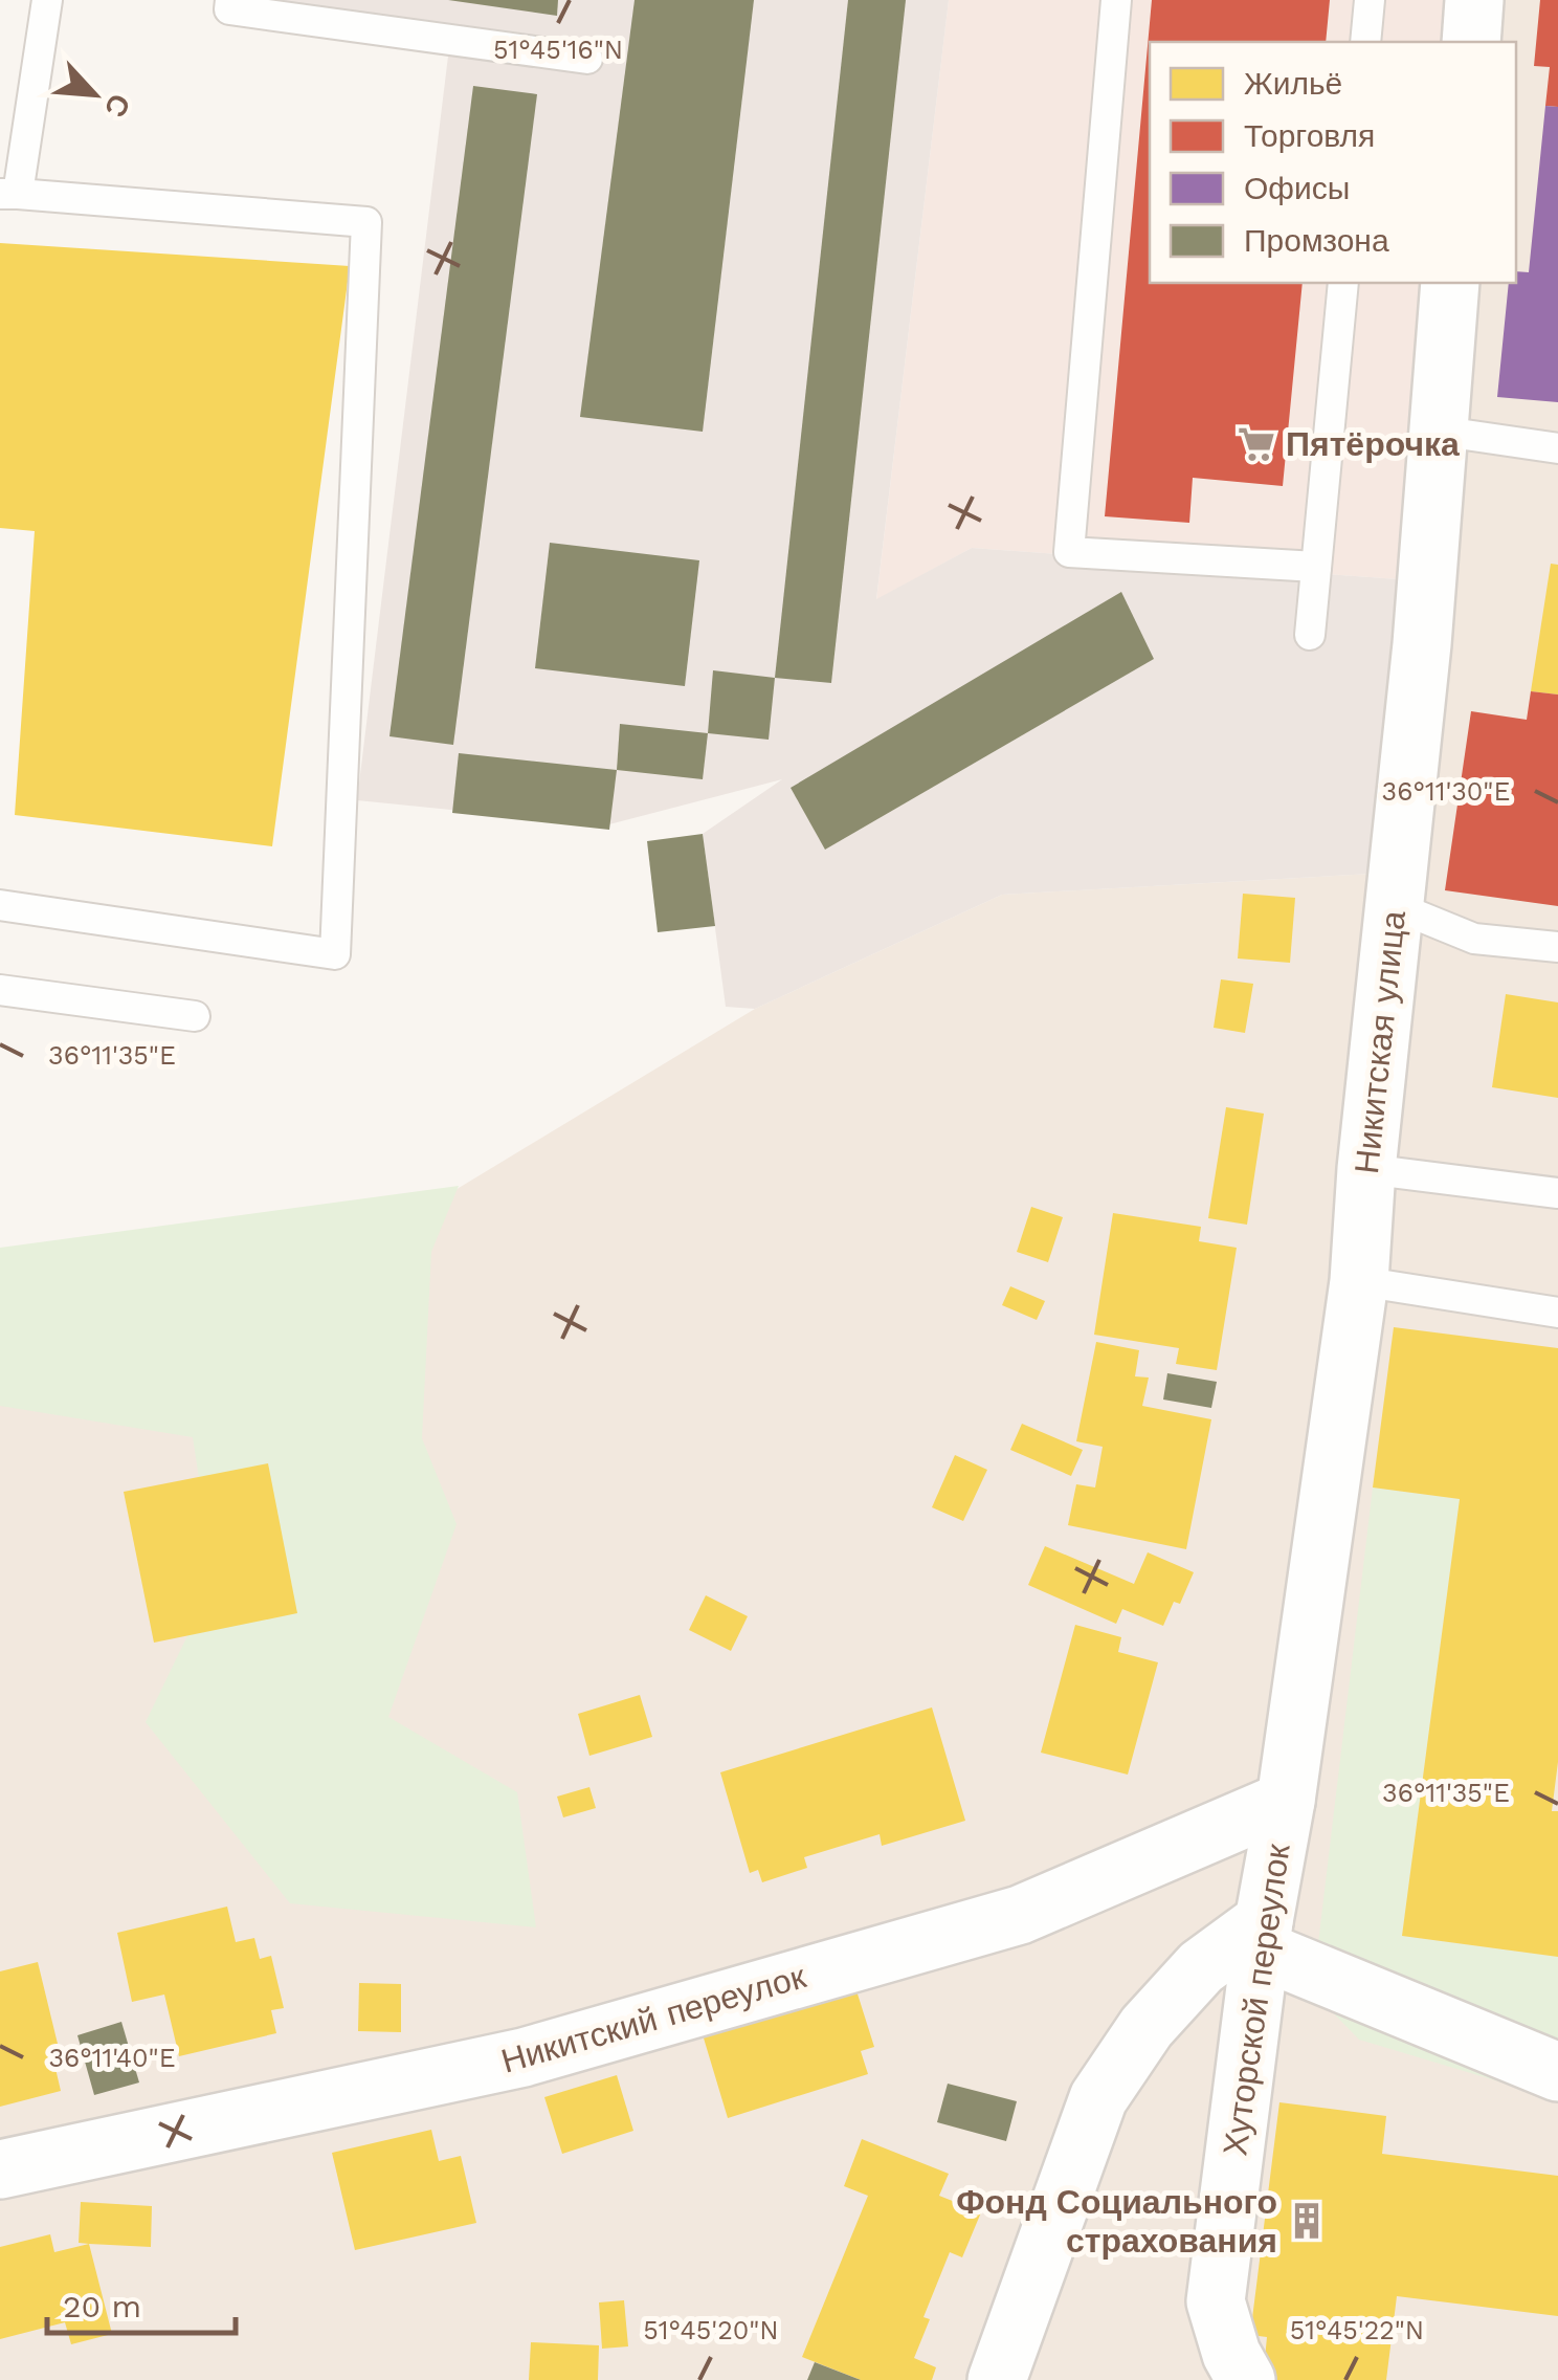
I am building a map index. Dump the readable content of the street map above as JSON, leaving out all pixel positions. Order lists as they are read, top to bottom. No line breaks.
{"streets":{"street":["Никитская улица","Хуторской переулок","Никитский переулок"]},"crossings":[["Никитская улица","Хуторской переулок"],["Никитская улица","Никитский переулок"],["Хуторской переулок","Никитский переулок"]],"places":{"supermarket":["Пятёрочка"],"building":["Фонд Социального страхования"]},"legend":["Жильё","Торговля","Офисы","Промзона"],"scale_bar":"20 m","north":"bottom right","coordinates":["51°45'16\"N","36°11'30\"E","36°11'35\"E","36°11'40\"E","51°45'20\"N","51°45'22\"N"]}
